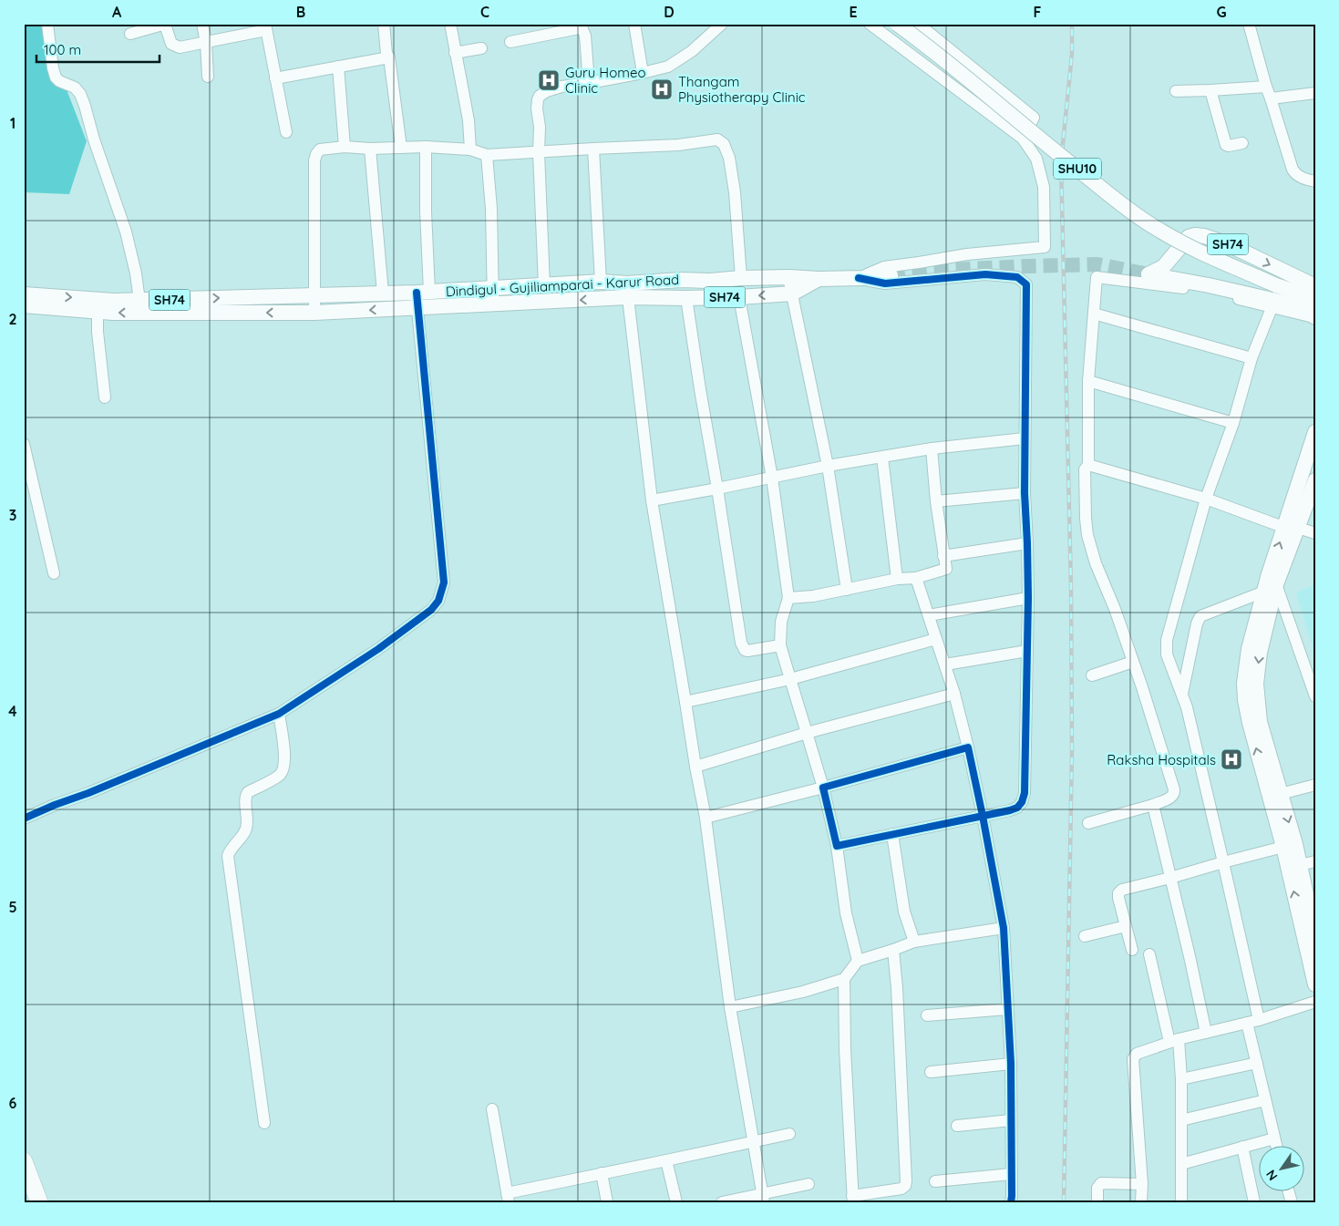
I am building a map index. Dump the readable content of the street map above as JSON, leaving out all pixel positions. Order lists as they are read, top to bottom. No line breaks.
{"streets":{"main road":["SHU10","SH74","Dindigul - Gujiliamparai - Karur Road"]},"crossings":[["SHU10","SH74"],["SH74","Dindigul - Gujiliamparai - Karur Road"]],"places":{"hospital":["Guru Homeo Clinic","Thangam Physiotherapy Clinic","Raksha Hospitals"]},"scale_bar":"100 m","north":"bottom left","grid":{"columns":["A","B","C","D","E","F","G"],"rows":["1","2","3","4","5","6"]}}
